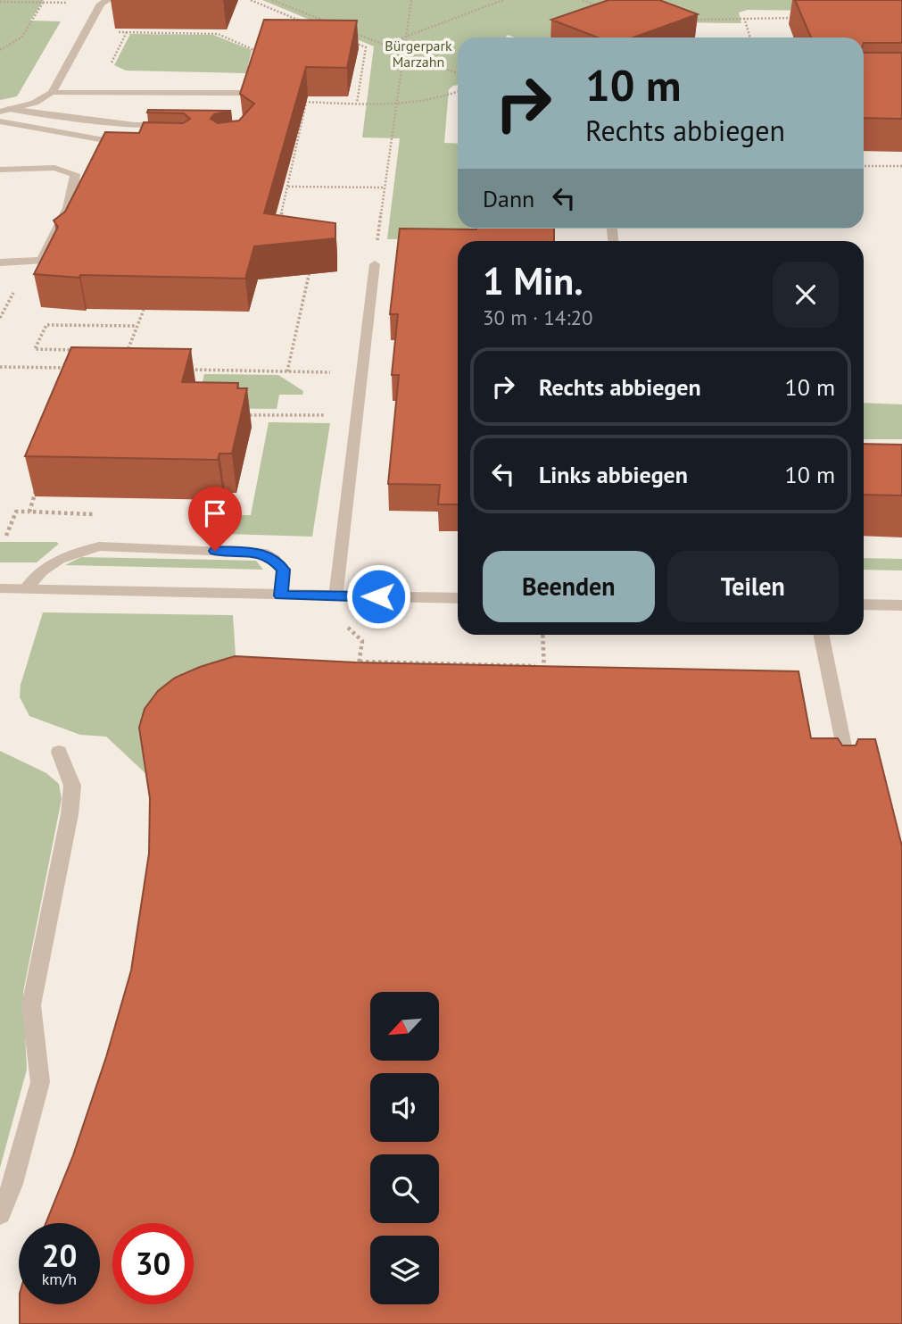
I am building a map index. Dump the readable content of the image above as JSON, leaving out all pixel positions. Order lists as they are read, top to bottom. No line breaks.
{"parks":["Bürgerpark Marzahn"],"north":"bottom left","page":{"turn":["10 m","Rechts abbiegen"],"then":"Dann","heading":["1 Min.","30 m · 14:20"],"list":[{"name":"Rechts abbiegen","value":"10 m"},{"name":"Links abbiegen","value":"10 m"}],"buttons":["Beenden","Teilen"],"speed":"20 km/h","limit":"30"}}
